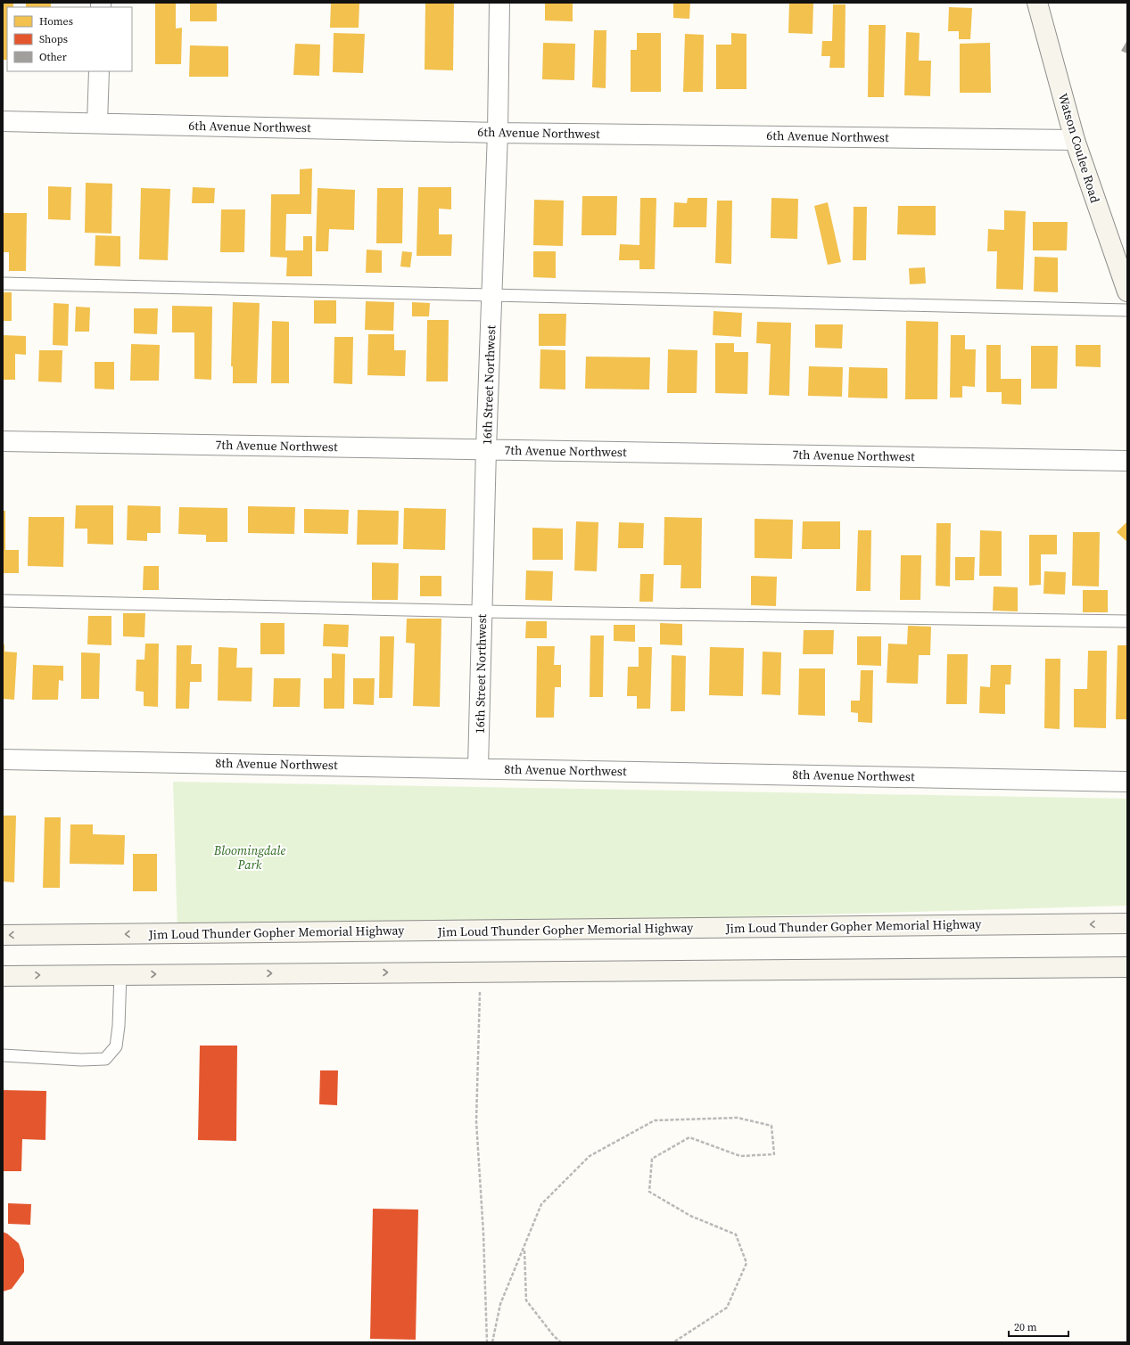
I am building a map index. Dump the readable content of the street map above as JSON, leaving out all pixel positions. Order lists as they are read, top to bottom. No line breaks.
{"streets":{"main road":["Watson Coulee Road","Jim Loud Thunder Gopher Memorial Highway"],"street":["6th Avenue Northwest","16th Street Northwest","7th Avenue Northwest","8th Avenue Northwest"]},"crossings":[["6th Avenue Northwest","Watson Coulee Road"],["6th Avenue Northwest","16th Street Northwest"],["16th Street Northwest","7th Avenue Northwest"],["16th Street Northwest","8th Avenue Northwest"]],"parks":["Bloomingdale Park"],"legend":["Homes","Shops","Other"],"scale_bar":"20 m"}
